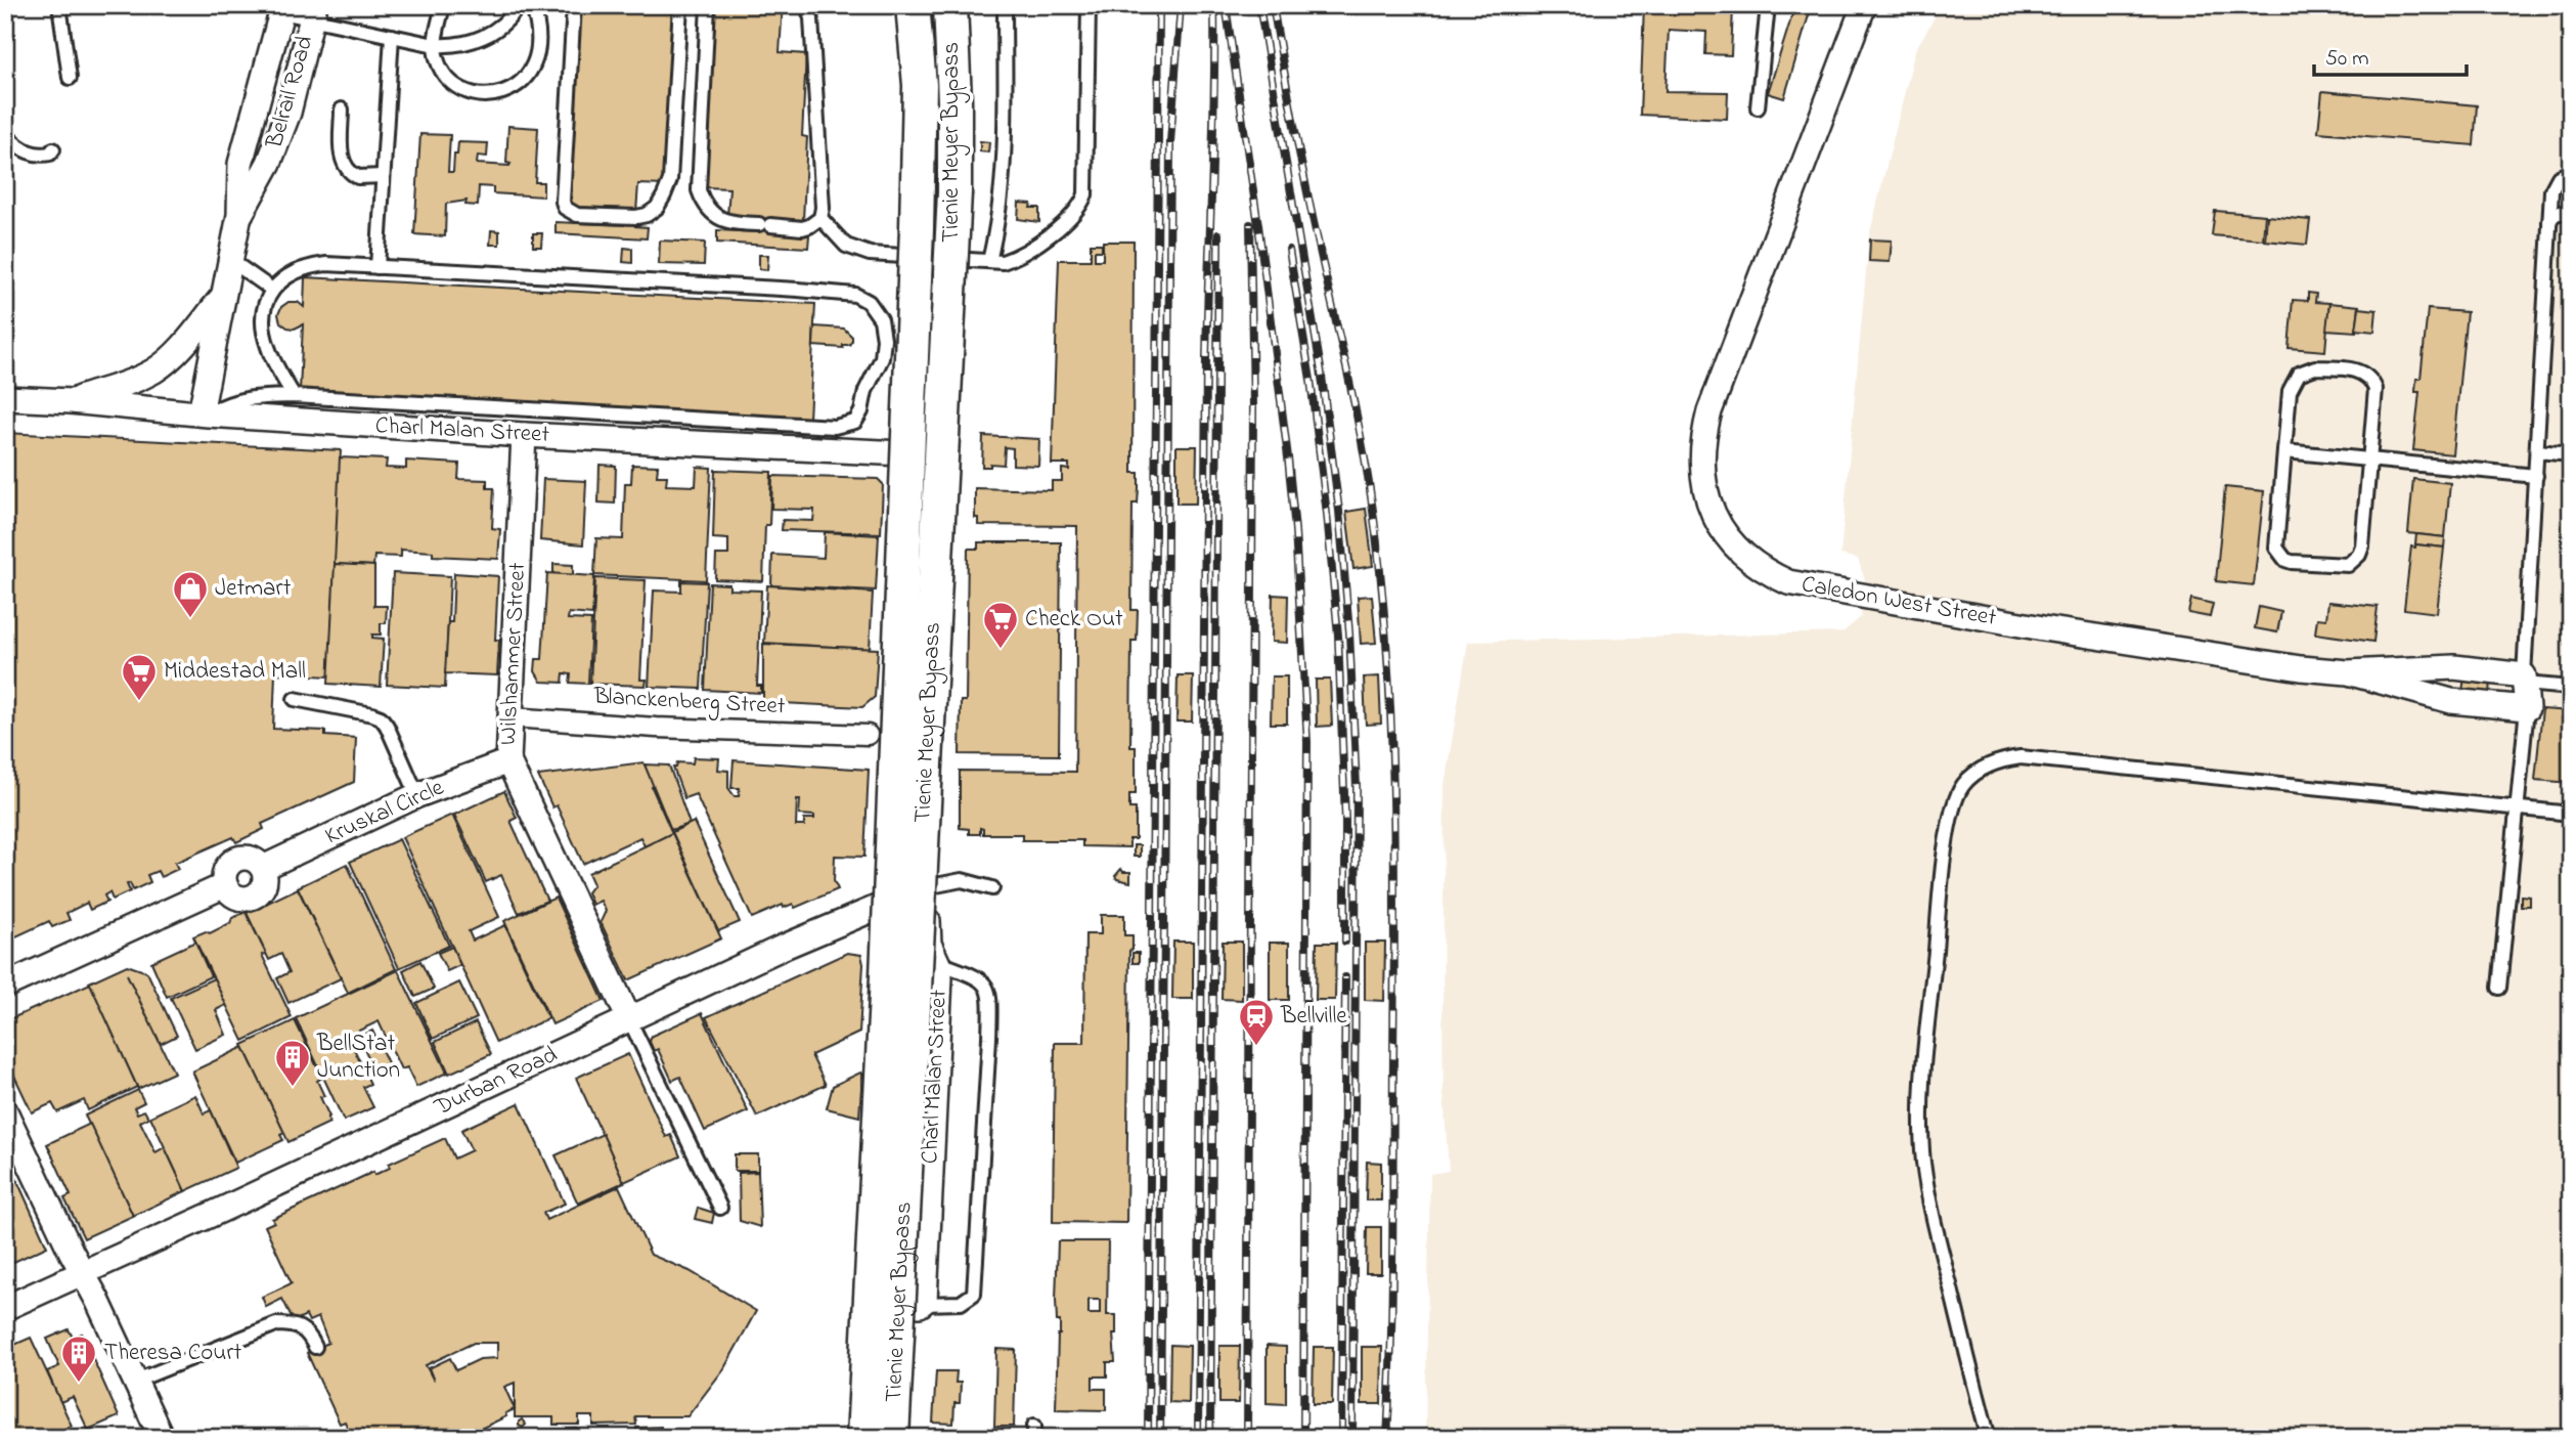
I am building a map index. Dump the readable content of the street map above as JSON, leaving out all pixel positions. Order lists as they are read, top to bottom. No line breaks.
{"streets":{"main road":["Tienie Meyer Bypass"],"street":["Belrail Road","Charl Malan Street","Caledon West Street","Wilshammer Street","Blanckenberg Street","Kruskal Circle","Durban Road"]},"crossings":[["Belrail Road","Charl Malan Street"],["Charl Malan Street","Wilshammer Street"],["Charl Malan Street","Durban Road"],["Wilshammer Street","Blanckenberg Street"],["Wilshammer Street","Kruskal Circle"],["Wilshammer Street","Durban Road"]],"places":{"shop":["Jetmart"],"supermarket":["Check Out","Middestad Mall"],"station":["Bellville"],"building":["BellStat Junction","Theresa Court"]},"scale_bar":"50 m"}
